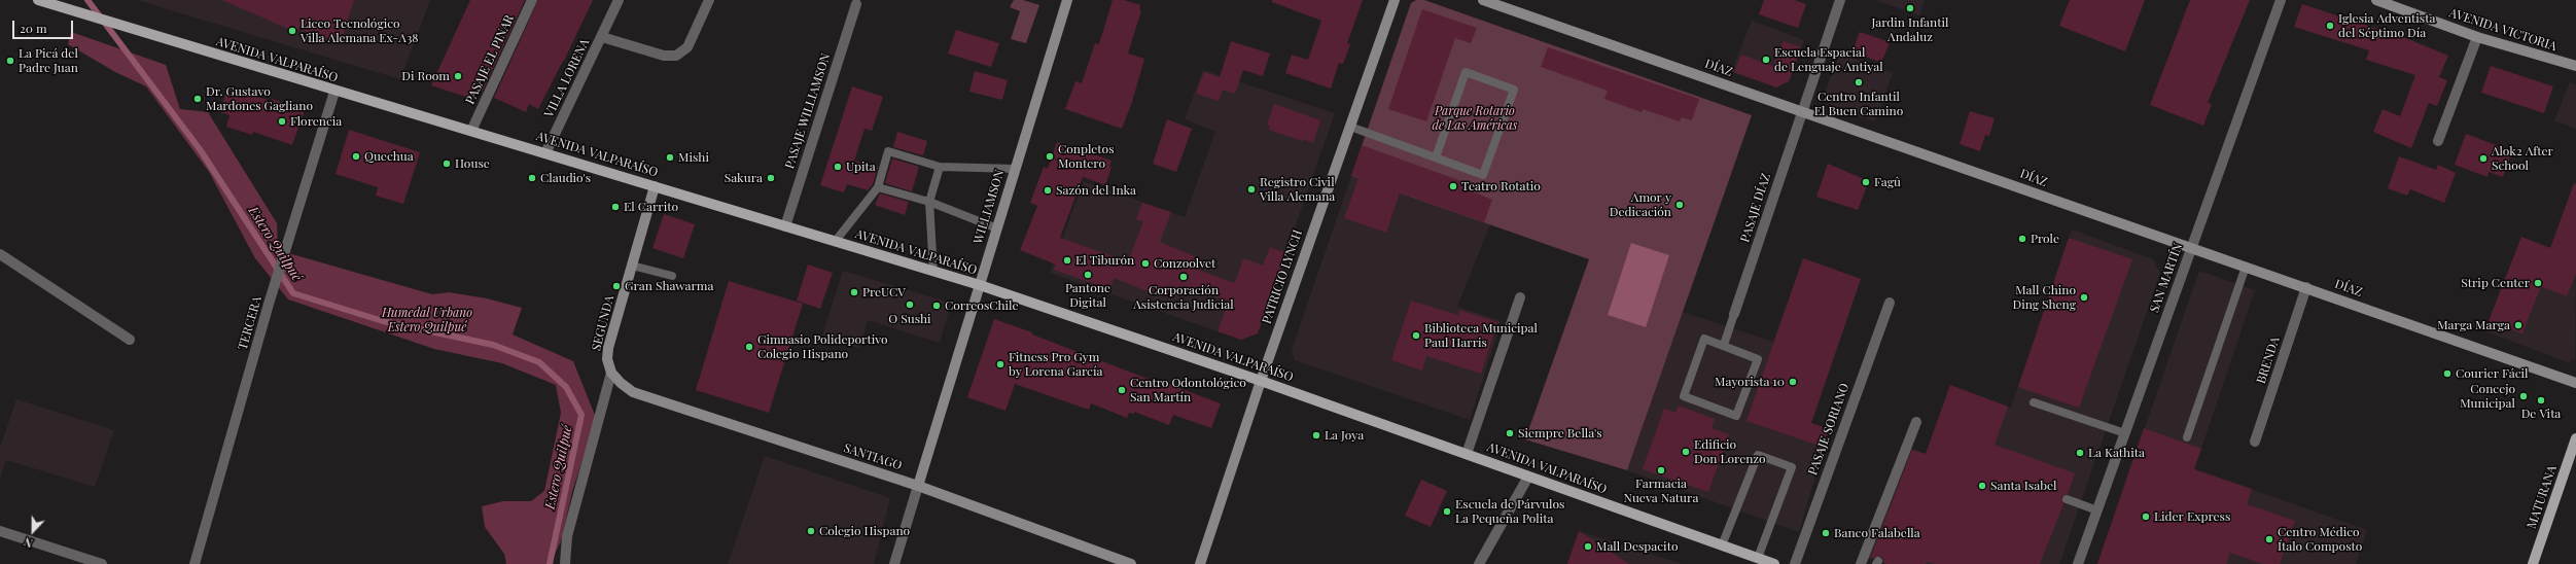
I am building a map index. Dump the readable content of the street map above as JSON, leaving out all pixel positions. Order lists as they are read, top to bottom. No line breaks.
{"streets":{"main road":["AVENIDA VALPARAÍSO","MATURANA"],"street":["AVENIDA VICTORIA","PASAJE EL PINAR","DÍAZ","VILLA LORENA","PASAJE WILLIAMSON","WILLIAMSON","PASAJE DÍAZ","PATRICIO LYNCH","SAN MARTÍN","TERCERA","SEGUNDA","BRENDA","PASAJE SORIANO","SANTIAGO"]},"crossings":[["AVENIDA VALPARAÍSO","PASAJE EL PINAR"],["AVENIDA VALPARAÍSO","VILLA LORENA"],["AVENIDA VALPARAÍSO","PASAJE WILLIAMSON"],["AVENIDA VALPARAÍSO","WILLIAMSON"],["AVENIDA VALPARAÍSO","PATRICIO LYNCH"],["AVENIDA VALPARAÍSO","TERCERA"],["AVENIDA VALPARAÍSO","SEGUNDA"],["DÍAZ","PASAJE DÍAZ"],["DÍAZ","SAN MARTÍN"],["DÍAZ","BRENDA"],["WILLIAMSON","SANTIAGO"],["SEGUNDA","SANTIAGO"]],"water":["Estero Quilpué"],"parks":["Parque Rotario de Las Américas","Humedal Urbano Estero Quilpué"],"places":["Jardin Infantil Andaluz","Iglesia Adventista del Séptimo Día","Liceo Tecnológico Villa Alemana Ex-A38","Escuela Espacial de Lenguaje Antiyal","La Picá del Padre Juan","Di Room","Centro Infantil El Buen Camino","Dr. Gustavo Mardones Gagliano","Florencia","Quechua","Conpletos Montero","Mishi","Alok2 After School","House","Upita","Claudio's","Sakura","Fagû","Teatro Rotatio","Registro Civil Villa Alemana","Sazón del Inka","Amor y Dedicación","El Carrito","Prole","El Tiburón","Conzoolvet","Pantone Digital","Corporación Asistencia Judicial","Strip Center","Gran Shawarma","PreUCV","Mall Chino Ding Sheng","O Sushi","CorreosChile","Marga Marga","Biblioteca Municipal Paul Harris","Gimnasio Polideportivo Colegio Hispano","Fitness Pro Gym by Lorena García","Courier Fácil","Mayorista 10","Centro Odontológico San Martín","Concejo Municipal","De Vita","Siempre Bella's","La Joya","Edificio Don Lorenzo","La Kathita","Farmacia Nueva Natura","Santa Isabel","Escuela de Párvulos La Pequeña Polita","Lider Express","Colegio Hispano","Banco Falabella","Centro Médico Ítalo Composto","Mall Despacito"],"scale_bar":"20 m","north":"bottom"}
